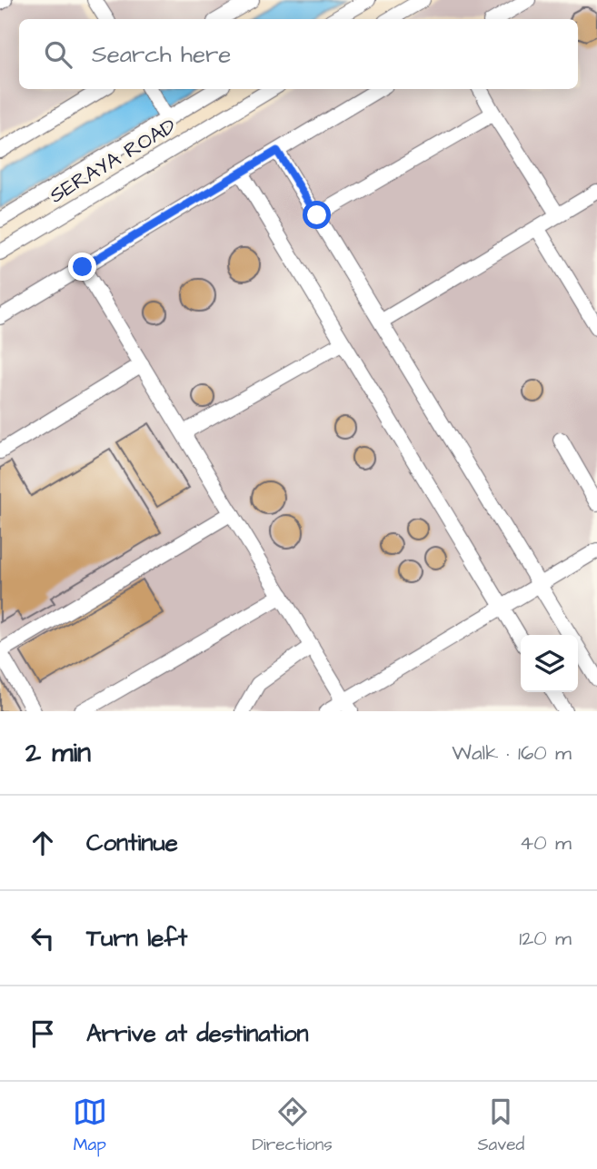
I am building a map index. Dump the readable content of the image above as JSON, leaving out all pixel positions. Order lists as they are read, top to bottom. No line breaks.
{"streets":{"street":["SERAYA ROAD"]},"page":{"search":"Search here","heading":["2 min","Walk · 160 m"],"list":[["Continue","40 m"],["Turn left","120 m"],"Arrive at destination"],"nav":["Map","Directions","Saved"]}}
